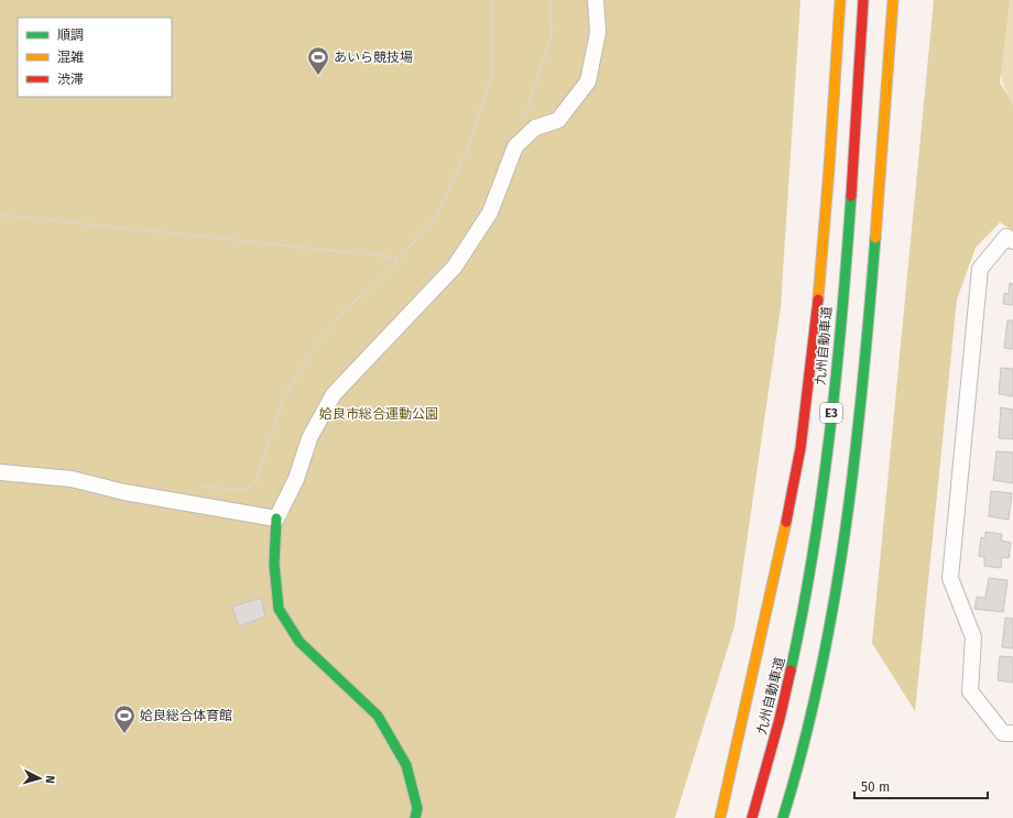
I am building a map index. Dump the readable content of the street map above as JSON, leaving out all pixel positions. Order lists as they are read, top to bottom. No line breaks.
{"streets":{"main road":["九州自動車道","E3"]},"parks":["姶良市総合運動公園"],"places":{"sports":["あいら競技場","姶良総合体育館"]},"legend":["順調","混雑","渋滞"],"scale_bar":"50 m","north":"right"}
